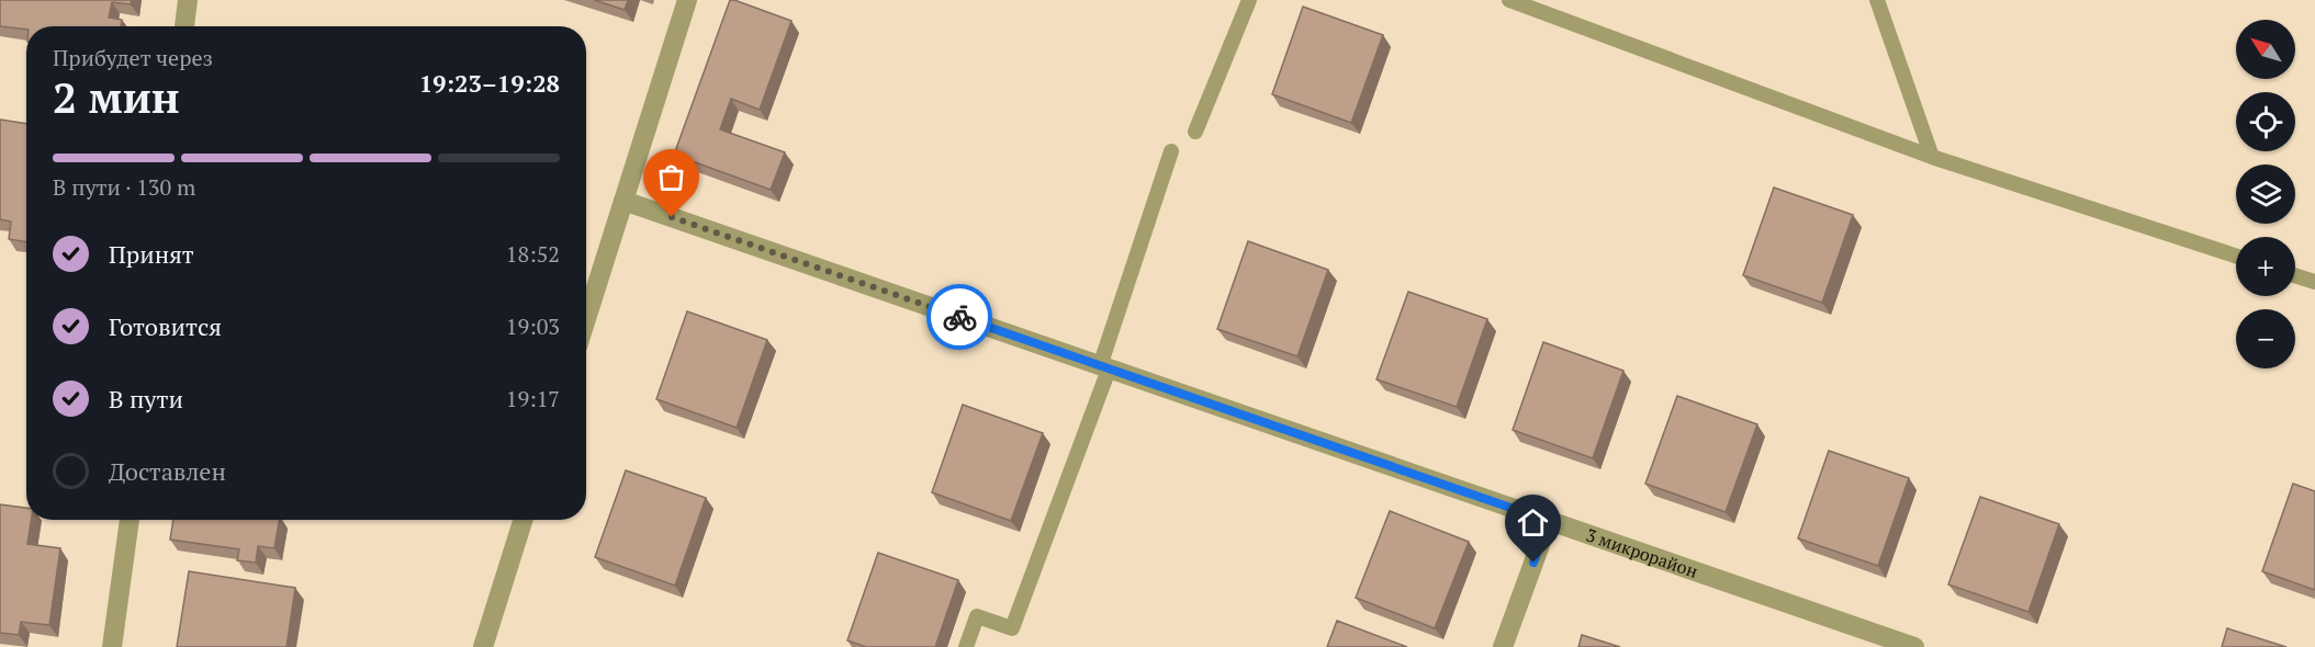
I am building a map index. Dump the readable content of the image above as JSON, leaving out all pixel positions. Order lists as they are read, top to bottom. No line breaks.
{"streets":{"street":["3 микрорайон"]},"north":"top left","page":{"map_buttons":["+","−"],"heading":["2 мин","Прибудет через","19:23–19:28"],"bar":"В пути · 130 m","list":[["Принят","18:52"],["Готовится","19:03"],["В пути","19:17"],"Доставлен"]}}
